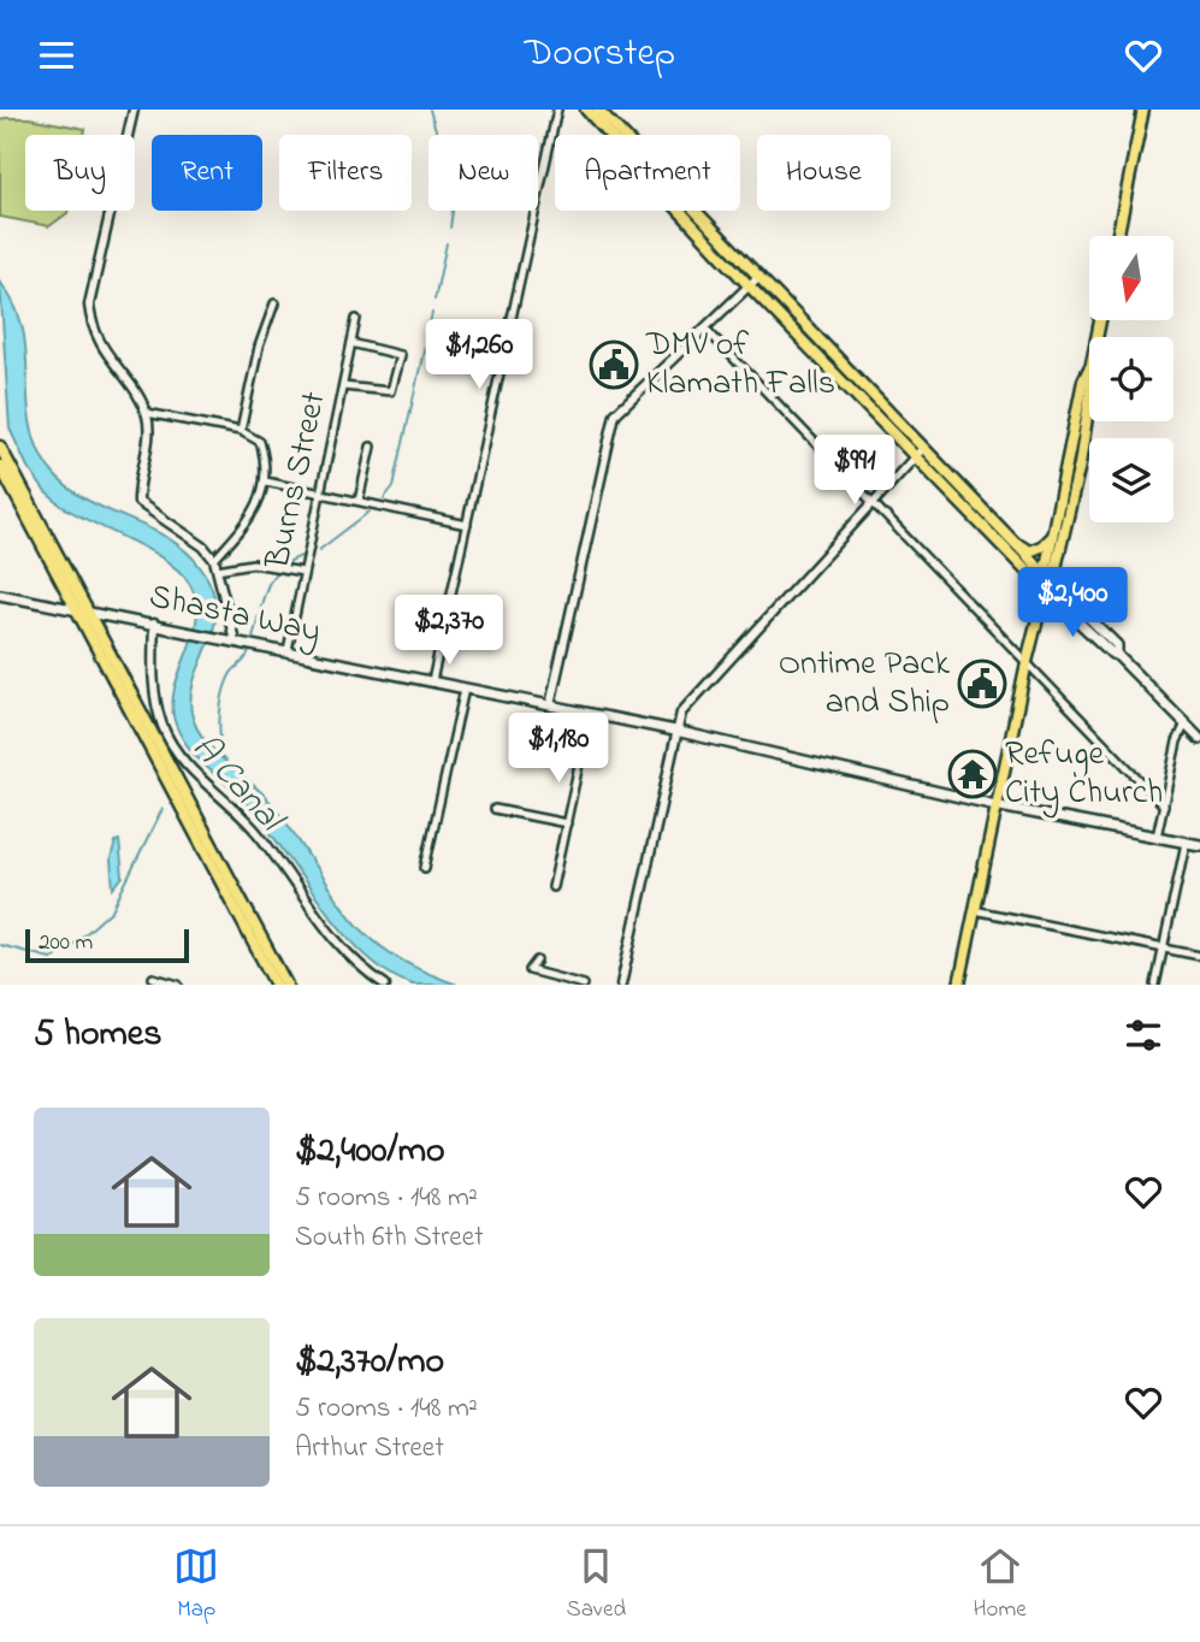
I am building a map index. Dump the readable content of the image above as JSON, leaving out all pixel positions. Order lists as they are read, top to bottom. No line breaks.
{"streets":{"main road":["Shasta Way"],"street":["Burns Street"]},"crossings":[["Burns Street","Shasta Way"]],"water":["A Canal"],"places":{"public building":["DMV of Klamath Falls","Ontime Pack and Ship"],"temple":["Refuge City Church"]},"scale_bar":"200 m","north":"bottom","page":{"header":"Doorstep","chip":["Buy","Rent","Filters","New","Apartment","House"],"price":["$1,260","$991","$2,400","$2,370","$1,180"],"scale":"200 m","heading":"5 homes","list":[{"name":"$2,400/mo","note":"5 rooms · 148 m² · South 6th Street"},{"name":"$2,370/mo","note":"5 rooms · 148 m² · Arthur Street"}],"tabs":["Map","Saved","Home"]}}
